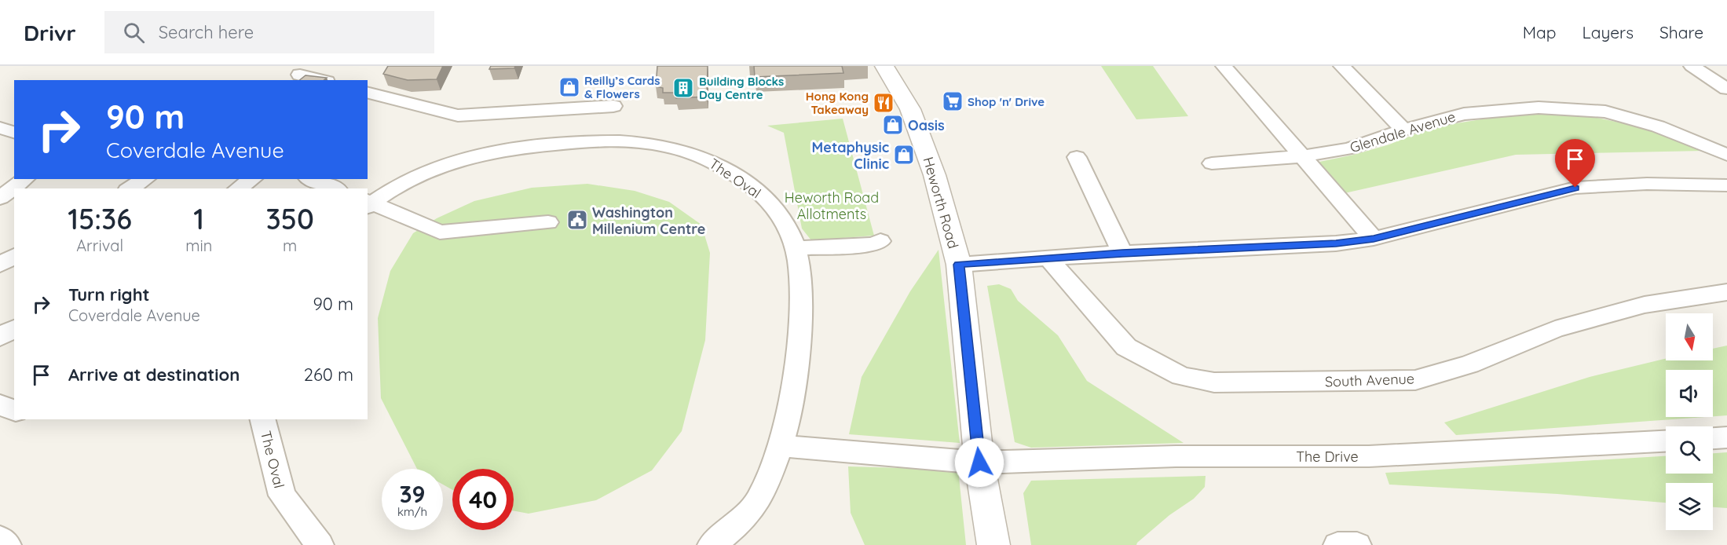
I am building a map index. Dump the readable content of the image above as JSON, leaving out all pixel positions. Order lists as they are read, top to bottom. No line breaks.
{"streets":{"street":["Glendale Avenue","The Oval","Heworth Road","South Avenue","The Drive"]},"crossings":[["The Oval","The Drive"],["Heworth Road","The Drive"]],"parks":["Heworth Road Allotments"],"places":{"shop":["Reilly’s Cards & Flowers","Oasis","Metaphysic Clinic"],"building":["Building Blocks Day Centre"],"supermarket":["Shop 'n' Drive"],"restaurant":["Hong Kong Takeaway"],"public building":["Washington Millenium Centre"]},"north":"bottom","page":{"header":"Drivr","search":"Search here","nav":["Map","Layers","Share"],"turn":["90 m","Coverdale Avenue"],"eta":["15:36","Arrival","1","min","350","m"],"list":[{"name":"Turn right","note":"Coverdale Avenue","value":"90 m"},{"name":"Arrive at destination","value":"260 m"}],"speed":"39 km/h","limit":"40"}}
